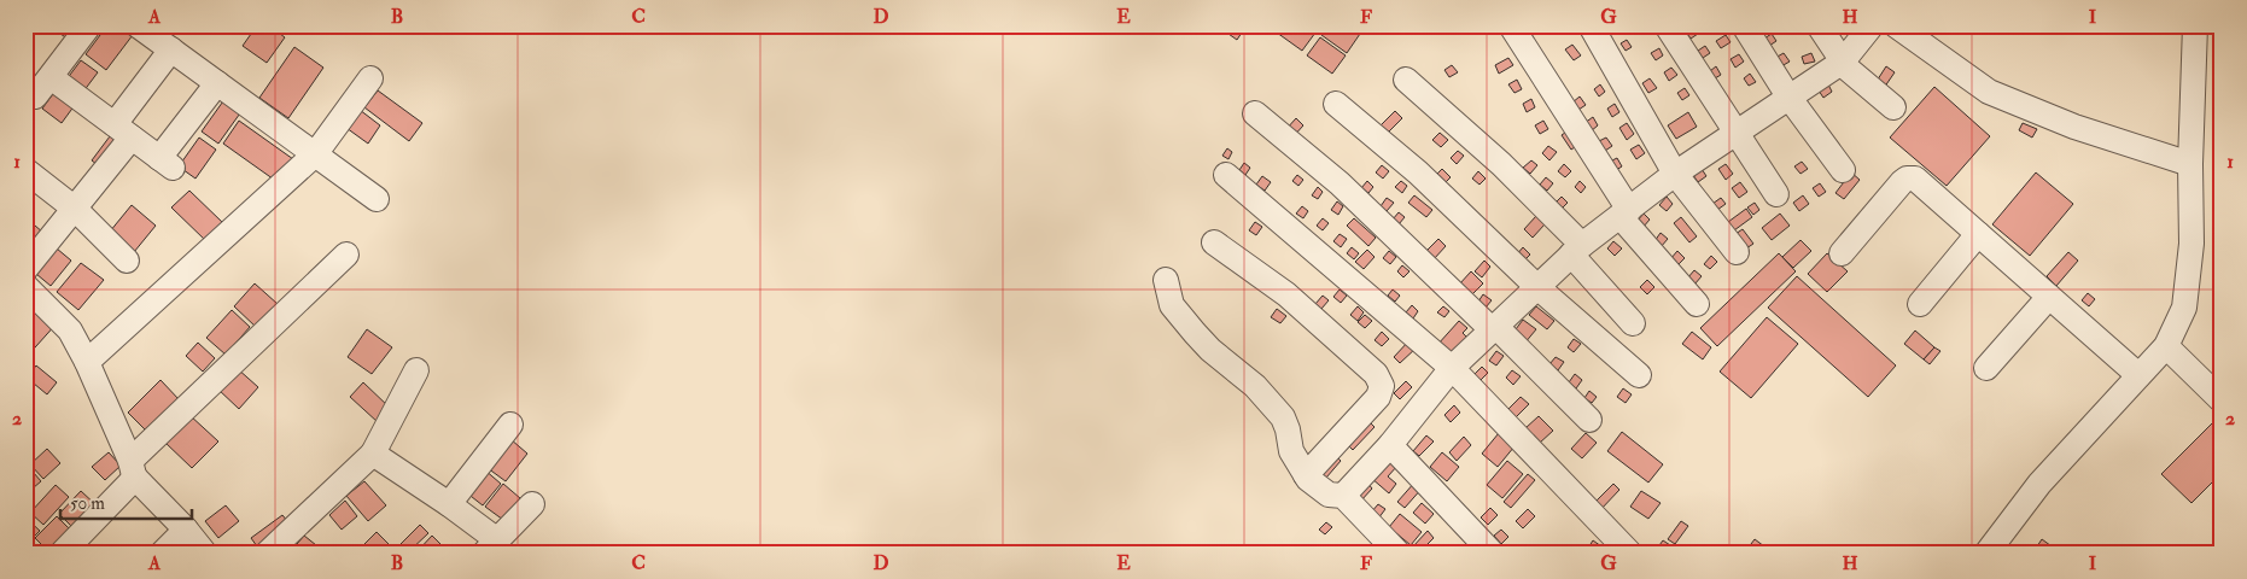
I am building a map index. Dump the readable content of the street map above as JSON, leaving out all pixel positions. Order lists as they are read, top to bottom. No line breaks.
{"scale_bar":"50 m","grid":{"columns":["A","B","C","D","E","F","G","H","I"],"rows":["1","2"]}}
